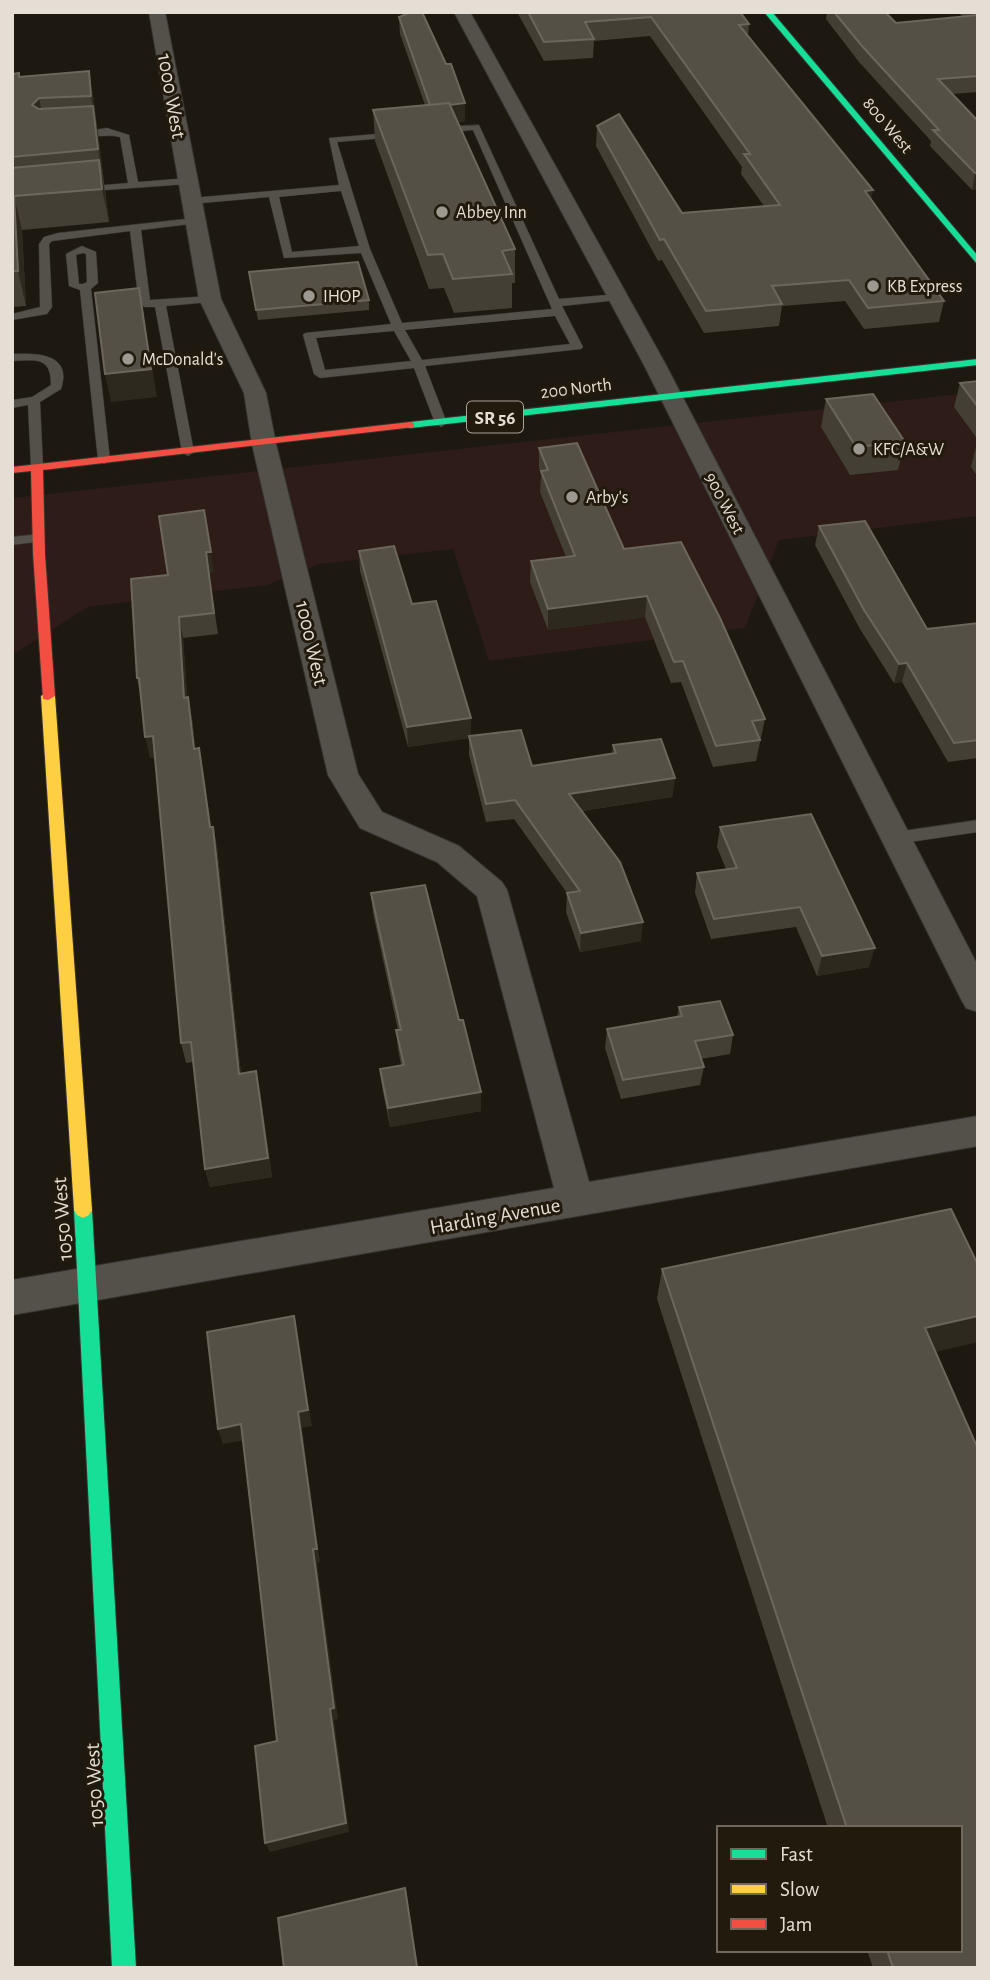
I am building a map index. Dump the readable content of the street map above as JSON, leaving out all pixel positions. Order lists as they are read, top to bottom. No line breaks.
{"streets":{"street":["1000 West","800 West","200 North","SR 56","900 West","Harding Avenue","1050 West"]},"crossings":[["1000 West","200 North"],["1000 West","Harding Avenue"],["200 North","900 West"],["200 North","1050 West"],["Harding Avenue","1050 West"]],"places":["Abbey Inn","KB Express","IHOP","McDonald's","KFC/A&W","Arby's"],"legend":["Fast","Slow","Jam"]}
